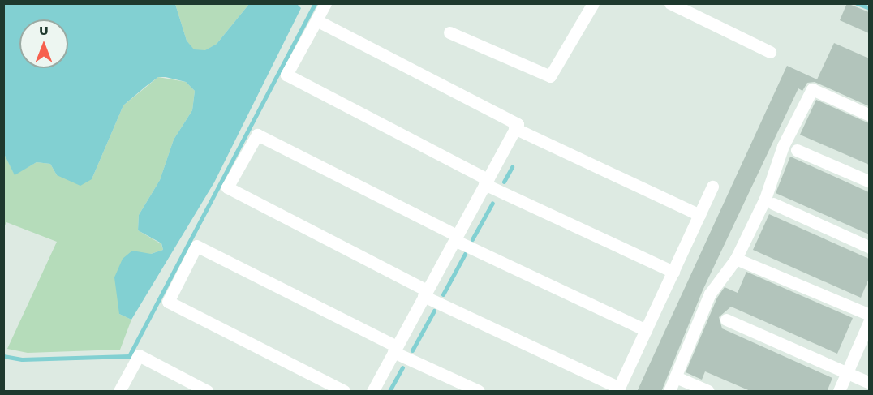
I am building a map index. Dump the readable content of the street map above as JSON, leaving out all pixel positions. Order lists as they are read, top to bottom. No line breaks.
{"north":"top"}
